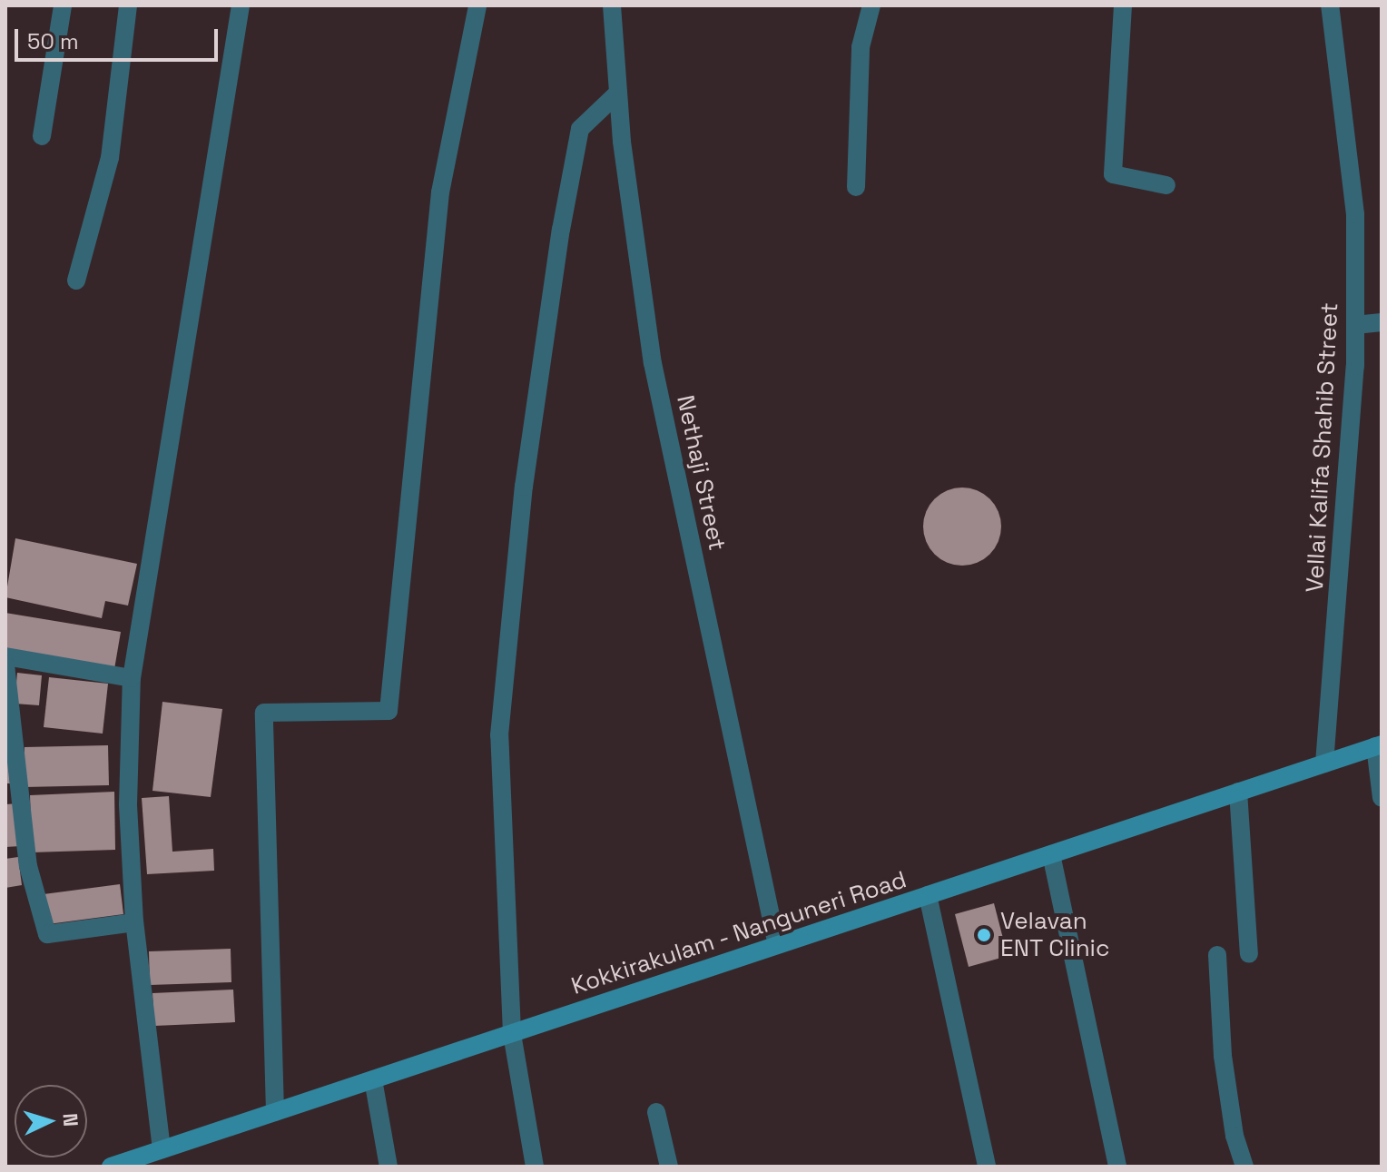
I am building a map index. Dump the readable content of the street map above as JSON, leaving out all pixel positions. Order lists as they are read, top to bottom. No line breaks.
{"streets":{"main road":["Kokkirakulam - Nanguneri Road"],"street":["Vellai Kalifa Shahib Street","Nethaji Street"]},"crossings":[["Vellai Kalifa Shahib Street","Kokkirakulam - Nanguneri Road"],["Nethaji Street","Kokkirakulam - Nanguneri Road"]],"places":["Velavan ENT Clinic"],"scale_bar":"50 m","north":"right"}
